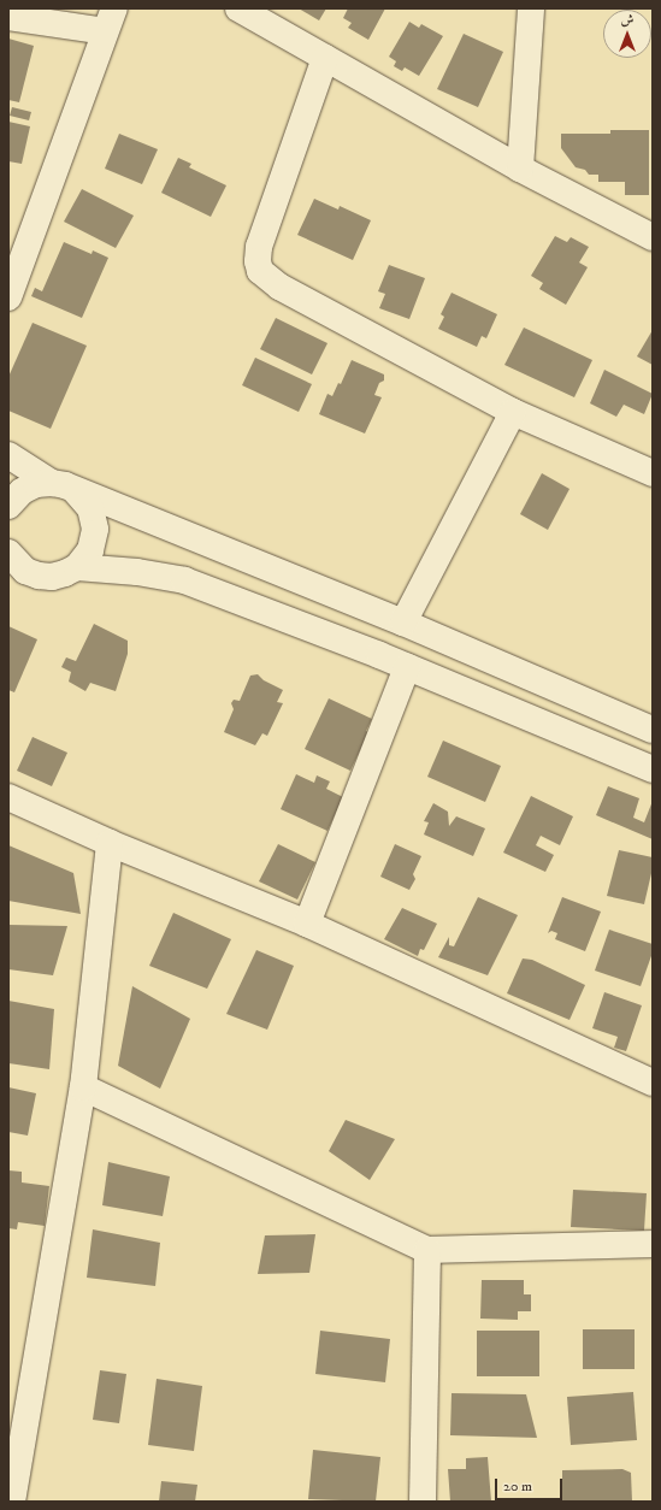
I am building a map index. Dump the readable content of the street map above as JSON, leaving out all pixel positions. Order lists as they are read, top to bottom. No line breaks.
{"scale_bar":"20 m","north":"top"}
